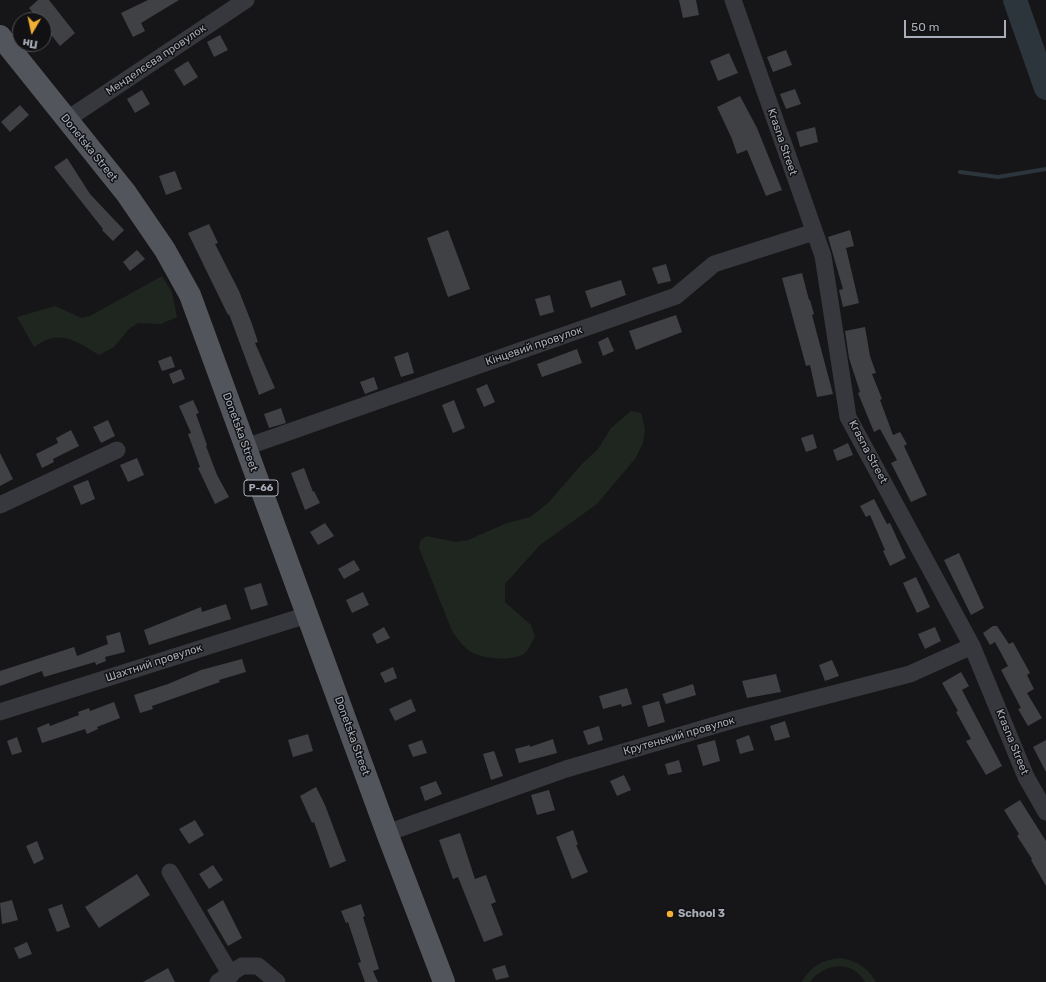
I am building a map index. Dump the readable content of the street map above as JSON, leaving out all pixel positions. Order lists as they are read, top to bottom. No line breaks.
{"streets":{"main road":["Donetska Street","Р-66"],"street":["Менделєєва провулок","Krasna Street","Кінцевий провулок","Шахтний провулок","Крутенький провулок"]},"crossings":[["Менделєєва провулок","Donetska Street"],["Krasna Street","Кінцевий провулок"],["Krasna Street","Крутенький провулок"],["Donetska Street","Кінцевий провулок"],["Donetska Street","Шахтний провулок"],["Donetska Street","Крутенький провулок"]],"places":["School 3"],"scale_bar":"50 m","north":"bottom"}
